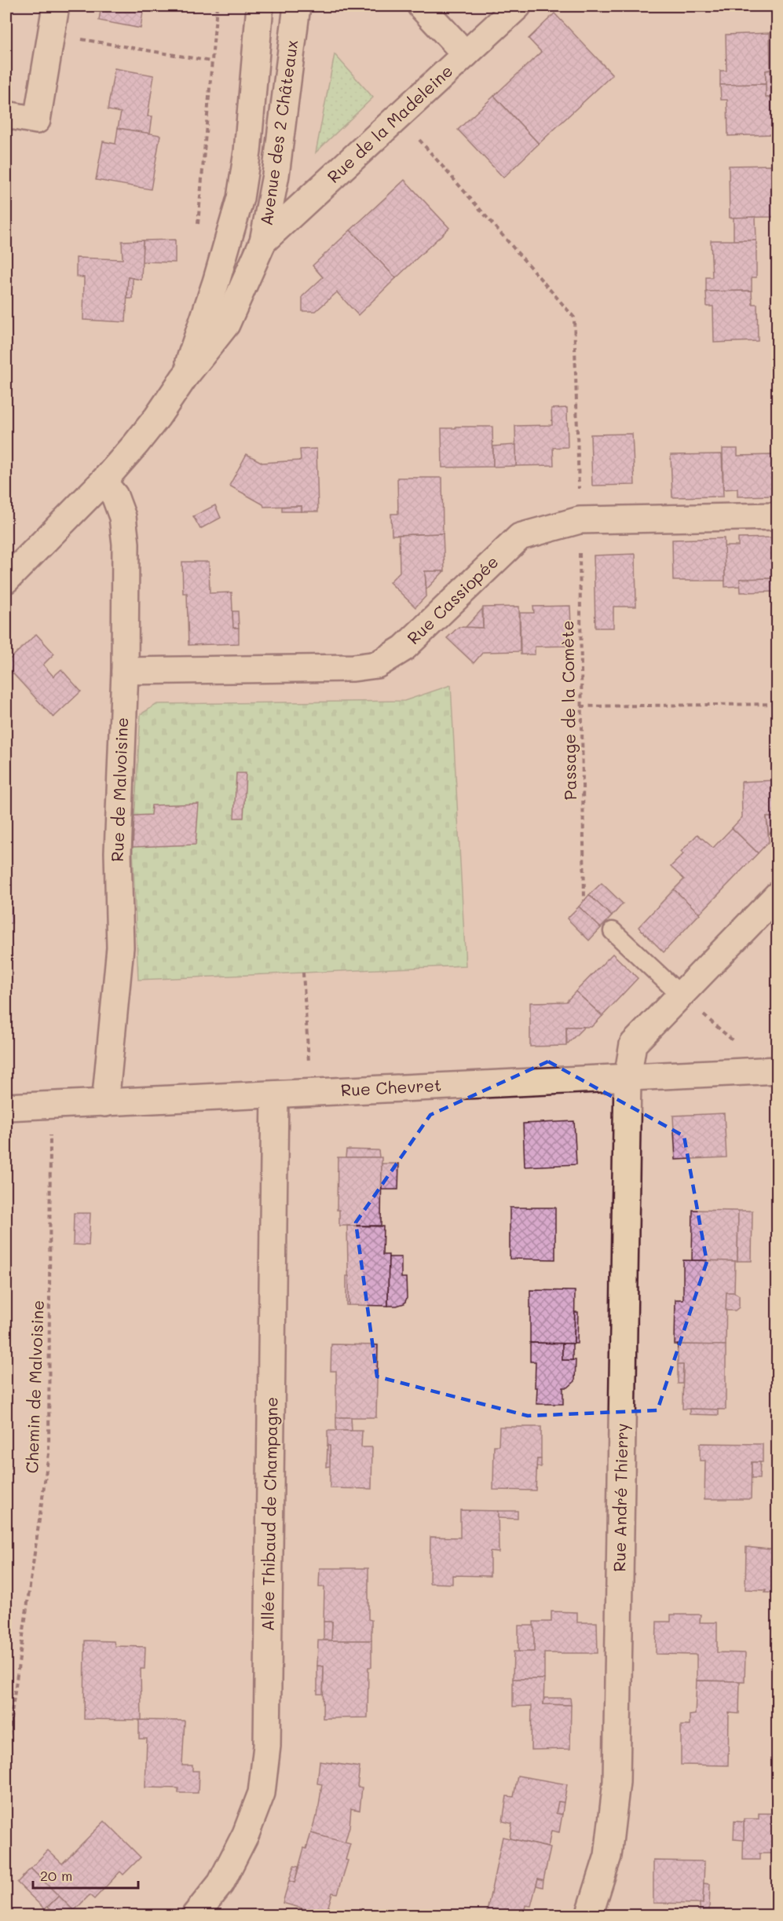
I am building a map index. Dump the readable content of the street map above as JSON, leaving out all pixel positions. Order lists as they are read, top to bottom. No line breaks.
{"streets":{"street":["Rue de la Madeleine","Avenue des 2 Châteaux","Rue Cassiopée","Rue de Malvoisine","Rue Chevret","Rue André Thierry","Allée Thibaud de Champagne"],"path":["Passage de la Comète","Chemin de Malvoisine"]},"crossings":[["Rue de la Madeleine","Avenue des 2 Châteaux"],["Rue de la Madeleine","Passage de la Comète"],["Avenue des 2 Châteaux","Rue de Malvoisine"],["Rue Cassiopée","Passage de la Comète"],["Rue Cassiopée","Rue de Malvoisine"],["Rue de Malvoisine","Rue Chevret"],["Rue Chevret","Chemin de Malvoisine"],["Rue Chevret","Rue André Thierry"],["Rue Chevret","Allée Thibaud de Champagne"]],"scale_bar":"20 m"}
